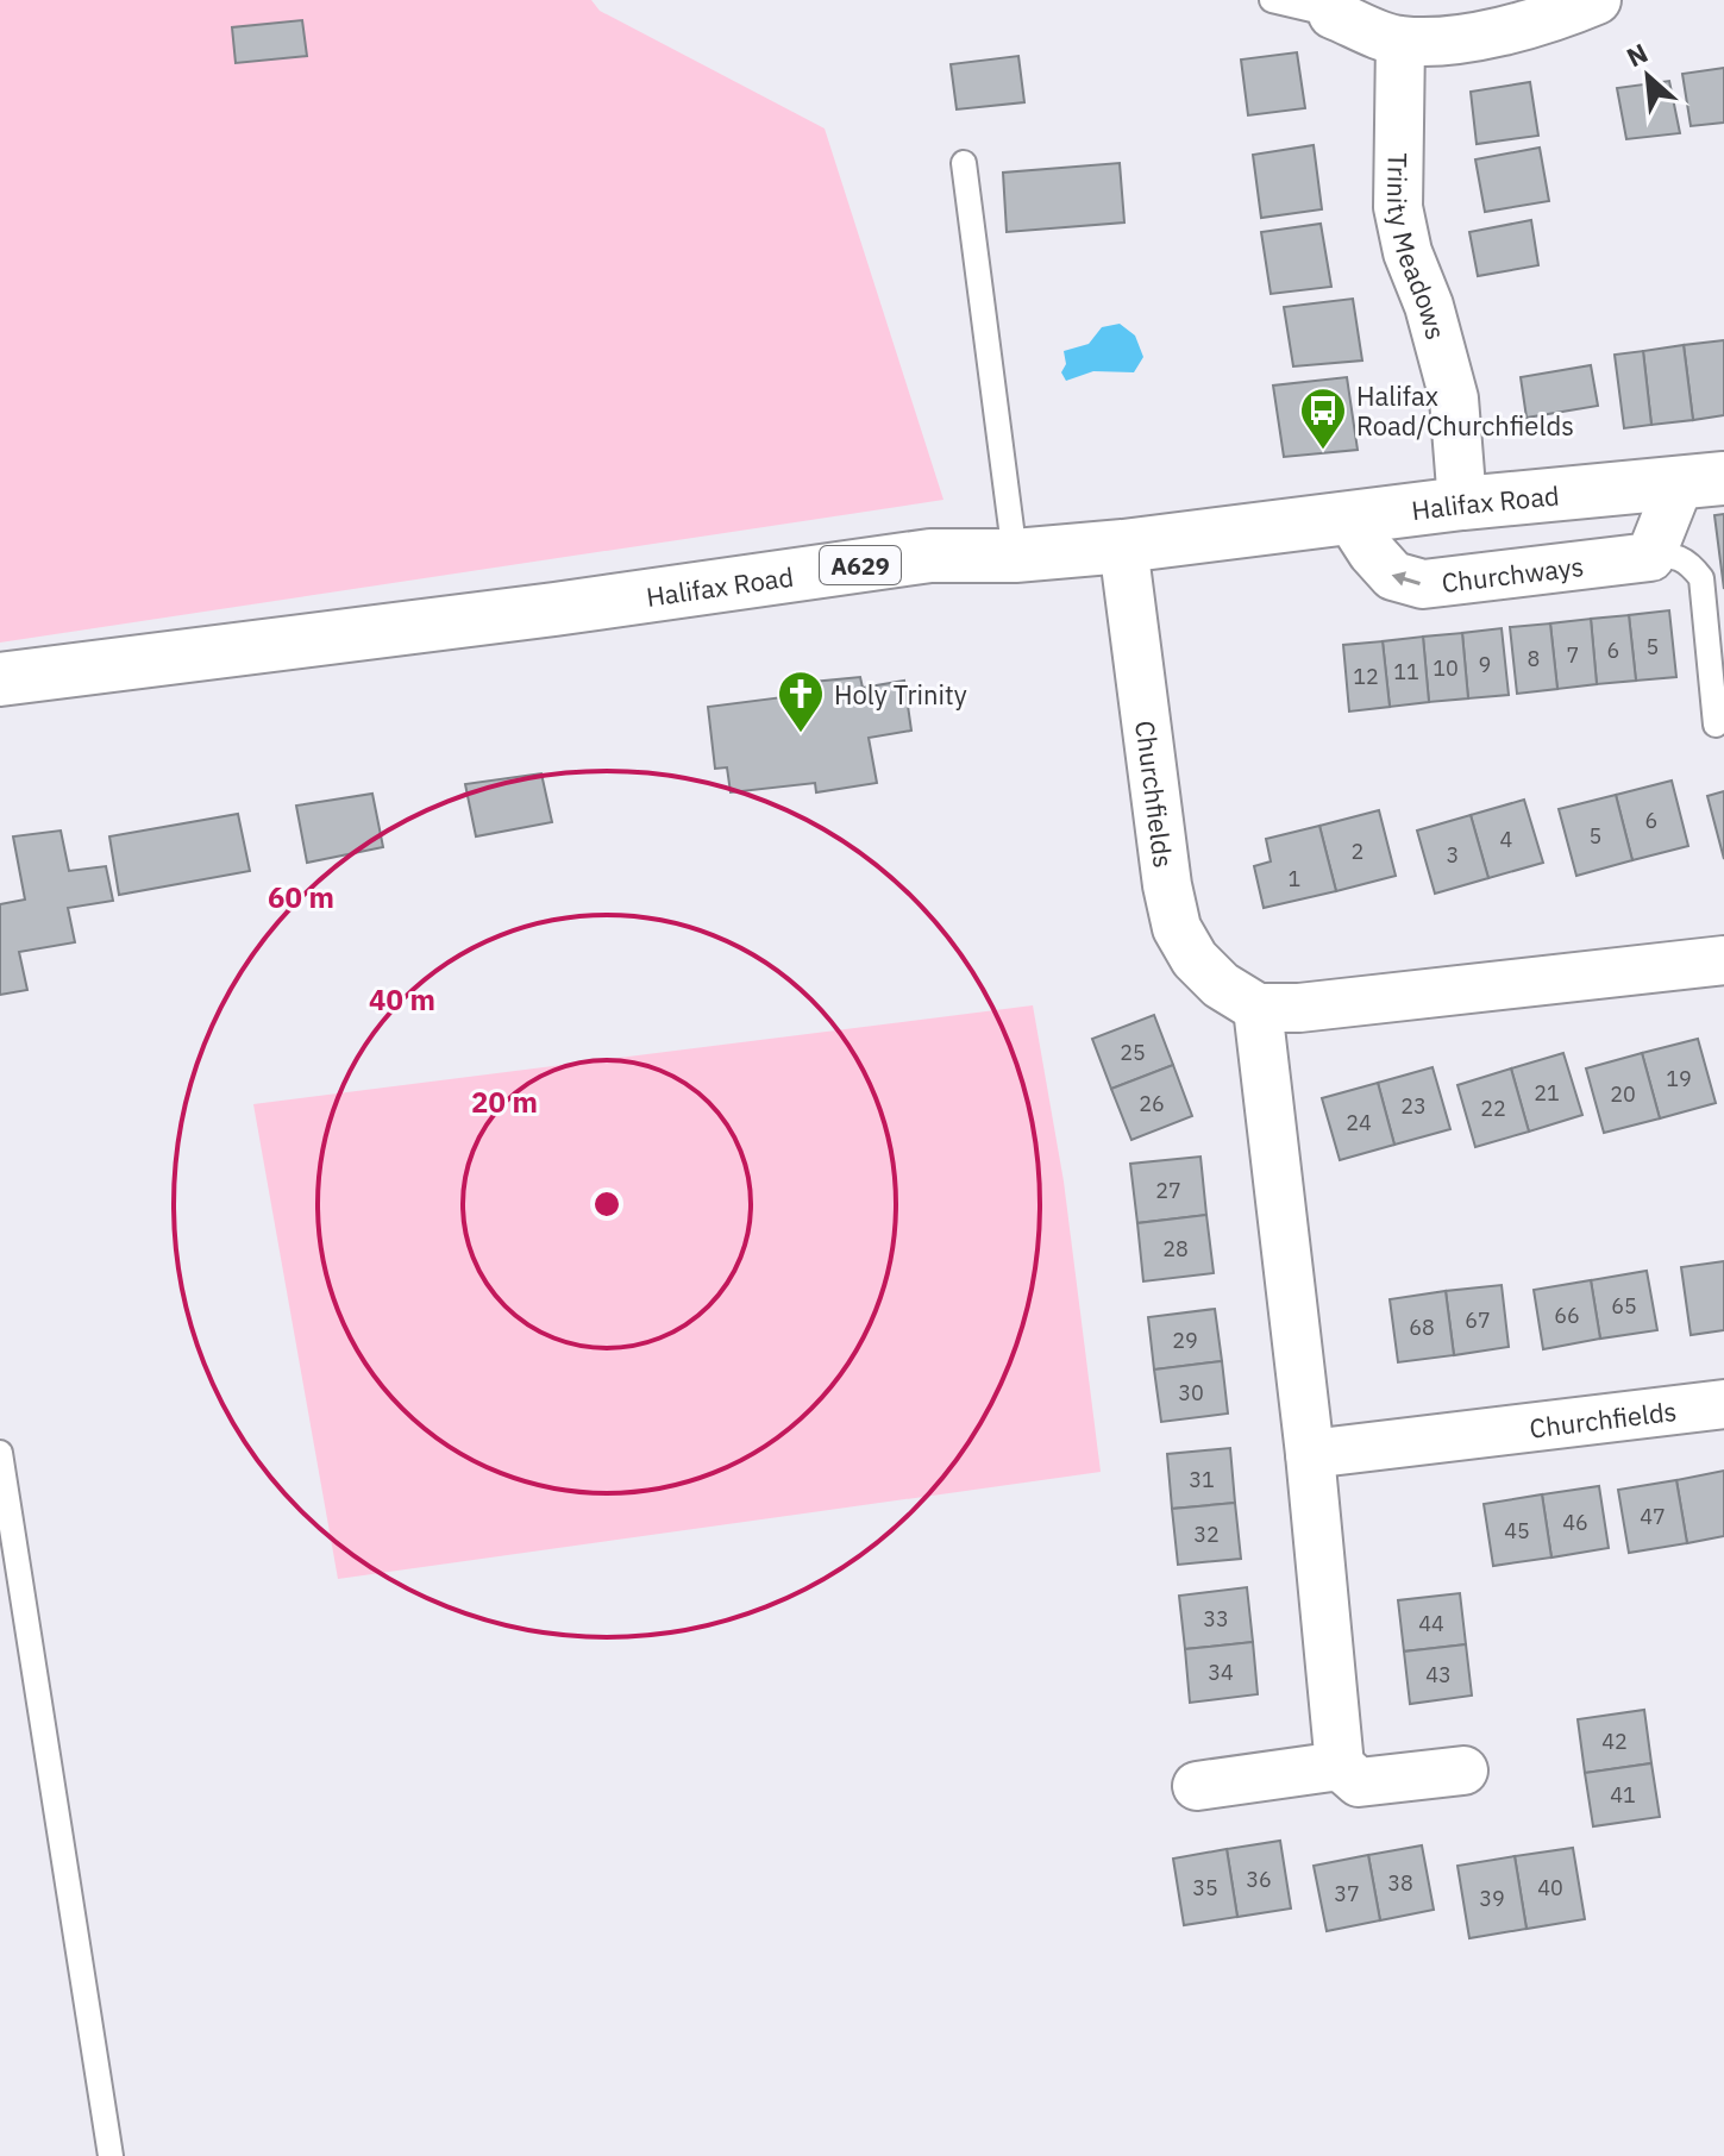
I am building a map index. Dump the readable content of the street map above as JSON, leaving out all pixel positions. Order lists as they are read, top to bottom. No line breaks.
{"streets":{"highway":["Halifax Road","A629"],"street":["Trinity Meadows","Churchways","Churchfields"]},"crossings":[["Trinity Meadows","Halifax Road"],["Halifax Road","Churchways"],["Halifax Road","Churchfields"]],"places":{"bus stop":["Halifax Road/Churchfields"],"church":["Holy Trinity"]},"house_numbers":["5","6","7","8","9","10","11","12","6","5","4","2","3","1","25","19","21","20","26","23","22","24","27","28","65","66","67","68","29","30","31","47","46","45","32","33","44","34","43","42","41","36","38","35","40","37","39"],"north":"top left","rings":["60 m","40 m","20 m"]}
